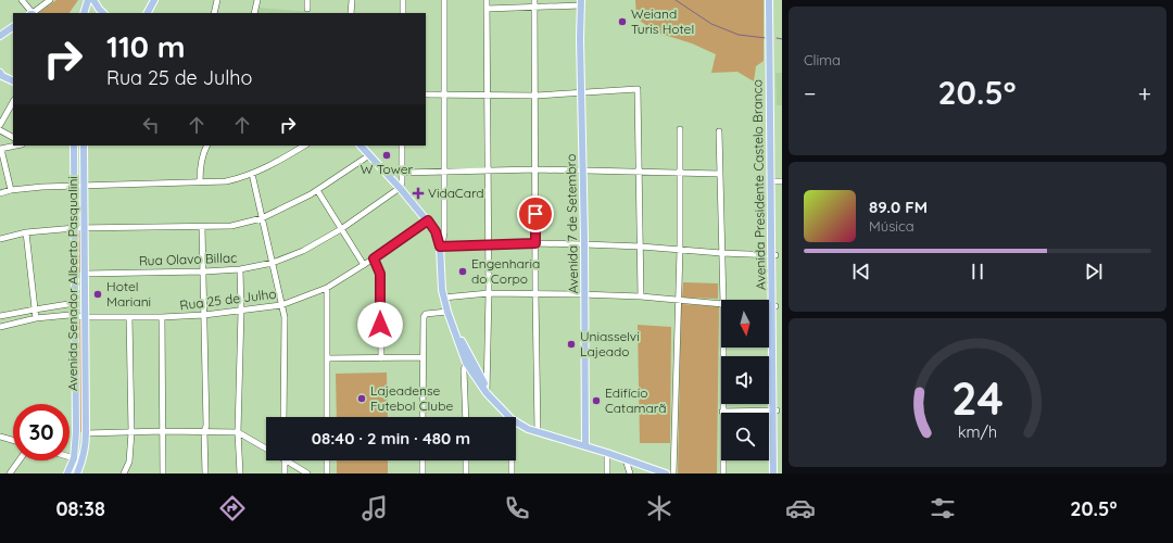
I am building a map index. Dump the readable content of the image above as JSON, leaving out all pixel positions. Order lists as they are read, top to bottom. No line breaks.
{"streets":{"main road":["Avenida Presidente Castelo Branco","Avenida 7 de Setembro","Avenida Senador Alberto Pasqualini"],"street":["Rua Olavo Billac","Rua 25 de Julho"]},"crossings":[["Rua Olavo Billac","Avenida Senador Alberto Pasqualini"],["Avenida Senador Alberto Pasqualini","Rua 25 de Julho"]],"places":{"other":["Weiand Turis Hotel","W Tower","Engenharia do Corpo","Hotel Mariani","Uniasselvi Lajeado","Lajeadense Futebol Clube","Edifício Catamarã"],"health":["VidaCard"]},"north":"bottom","page":{"tile":"Clima","turn":["110 m","Rua 25 de Julho"],"heat":["−","20.5°","+"],"song":["89.0 FM","Música"],"limit":"30","trip":"08:40 · 2 min · 480 m","tabs":["08:38","20.5°"],"gauge":["24","km/h"]}}
